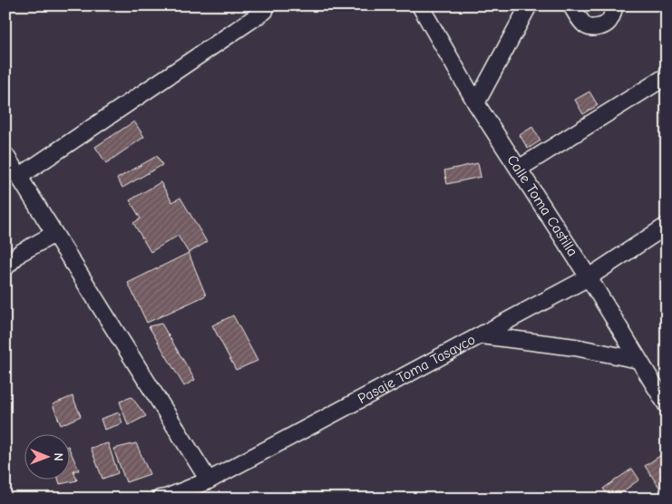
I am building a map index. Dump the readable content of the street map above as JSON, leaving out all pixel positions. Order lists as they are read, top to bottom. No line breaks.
{"streets":{"street":["Calle Toma Castilla","Pasaje Toma Tasayco"]},"crossings":[["Calle Toma Castilla","Pasaje Toma Tasayco"]],"north":"right"}
